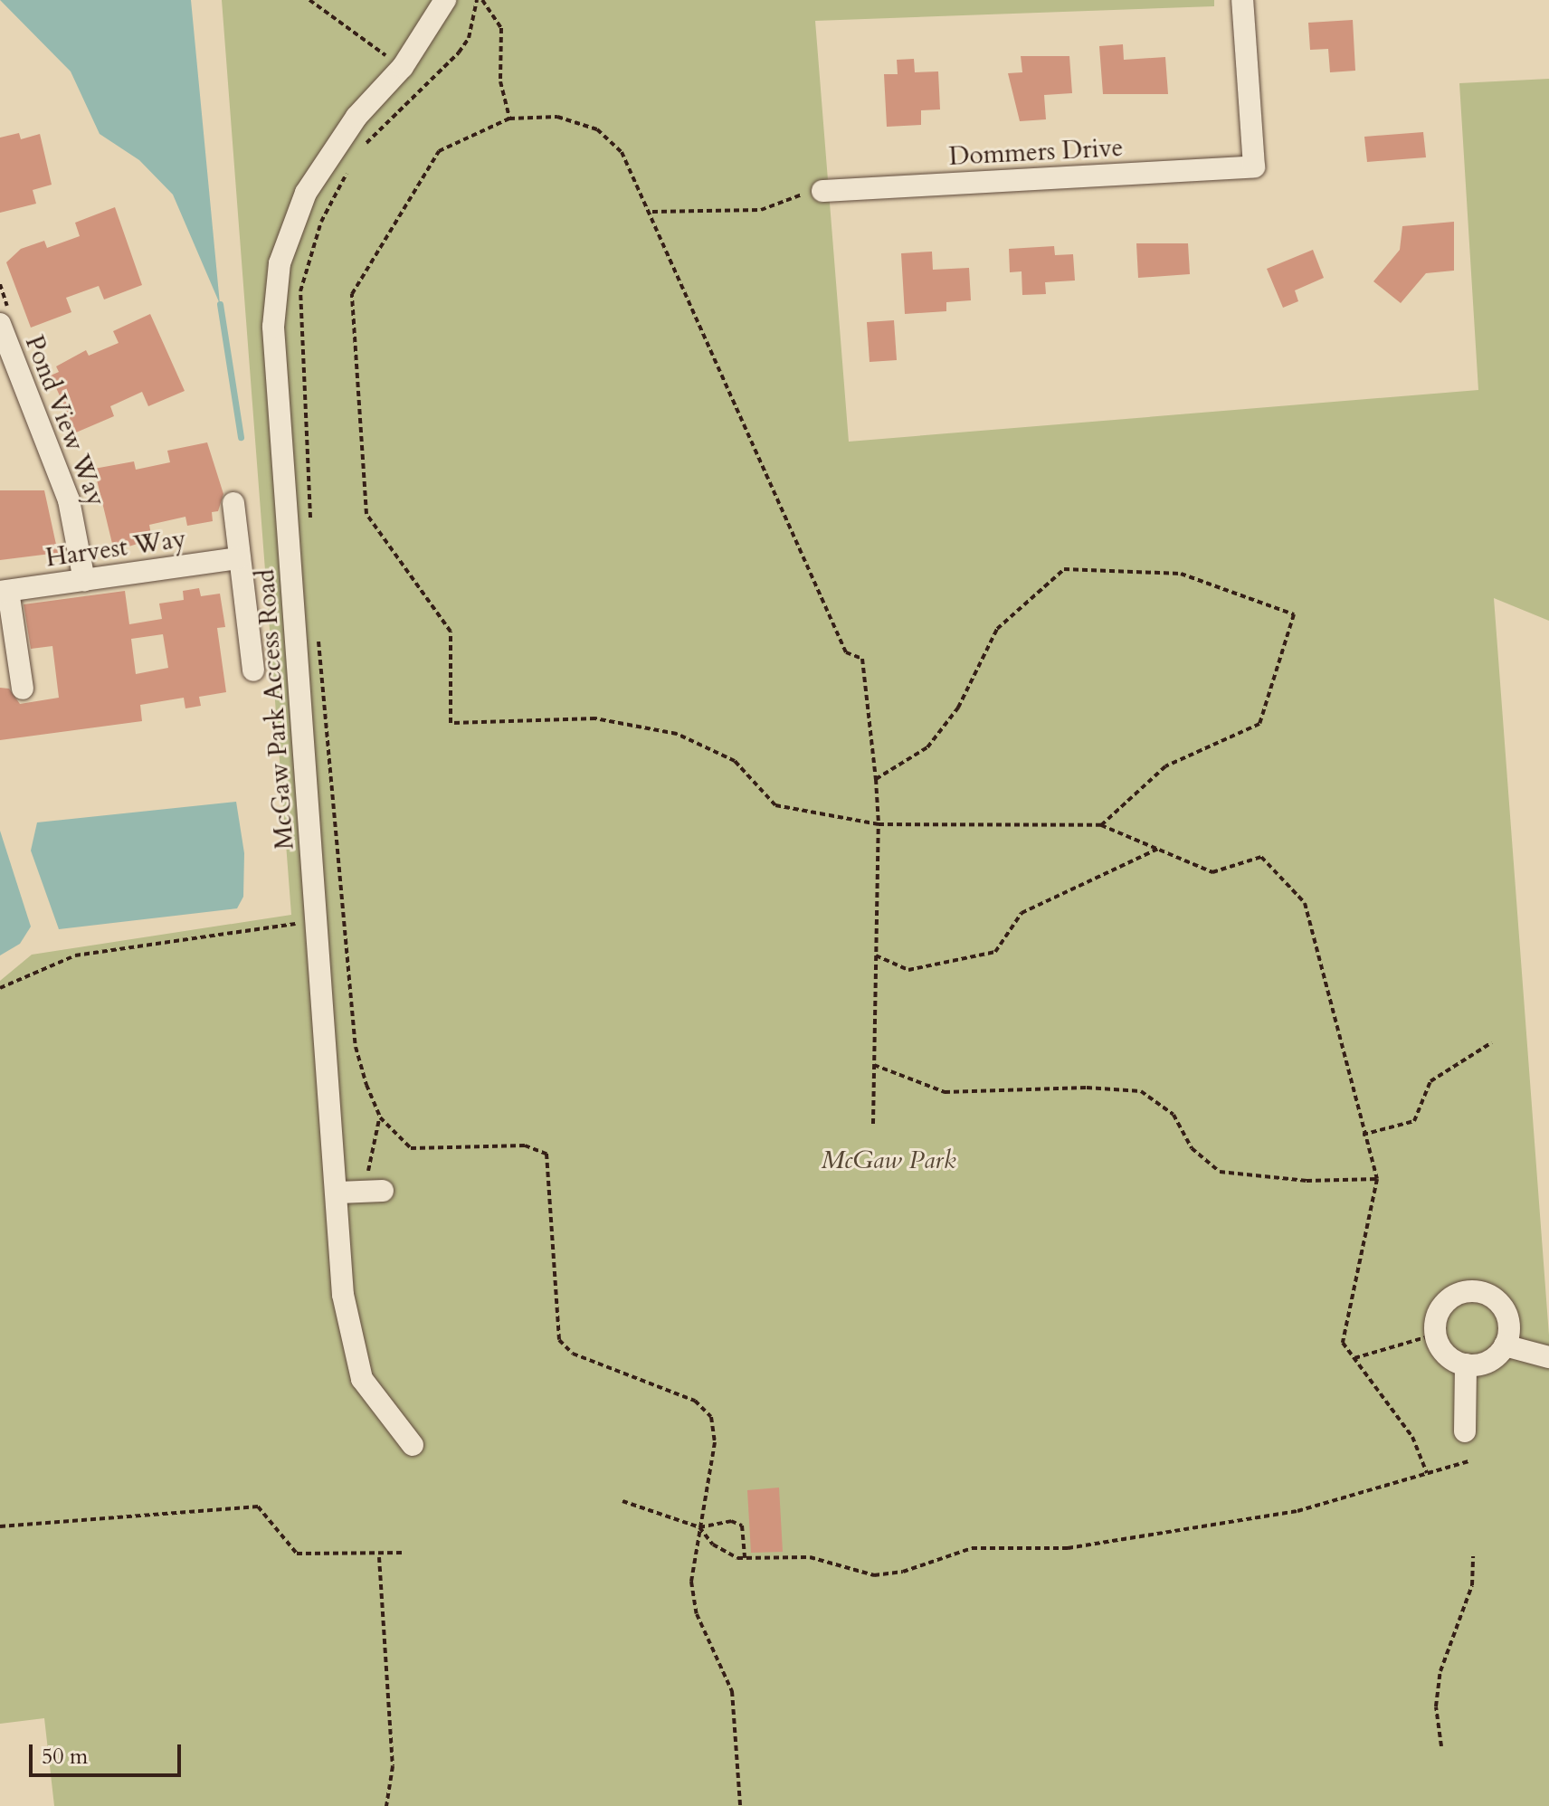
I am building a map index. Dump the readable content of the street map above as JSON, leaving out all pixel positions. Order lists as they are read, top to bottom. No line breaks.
{"streets":{"street":["Dommers Drive","Pond View Way","Harvest Way","McGaw Park Access Road"]},"crossings":[["Pond View Way","Harvest Way"]],"parks":["McGaw Park"],"scale_bar":"50 m"}
